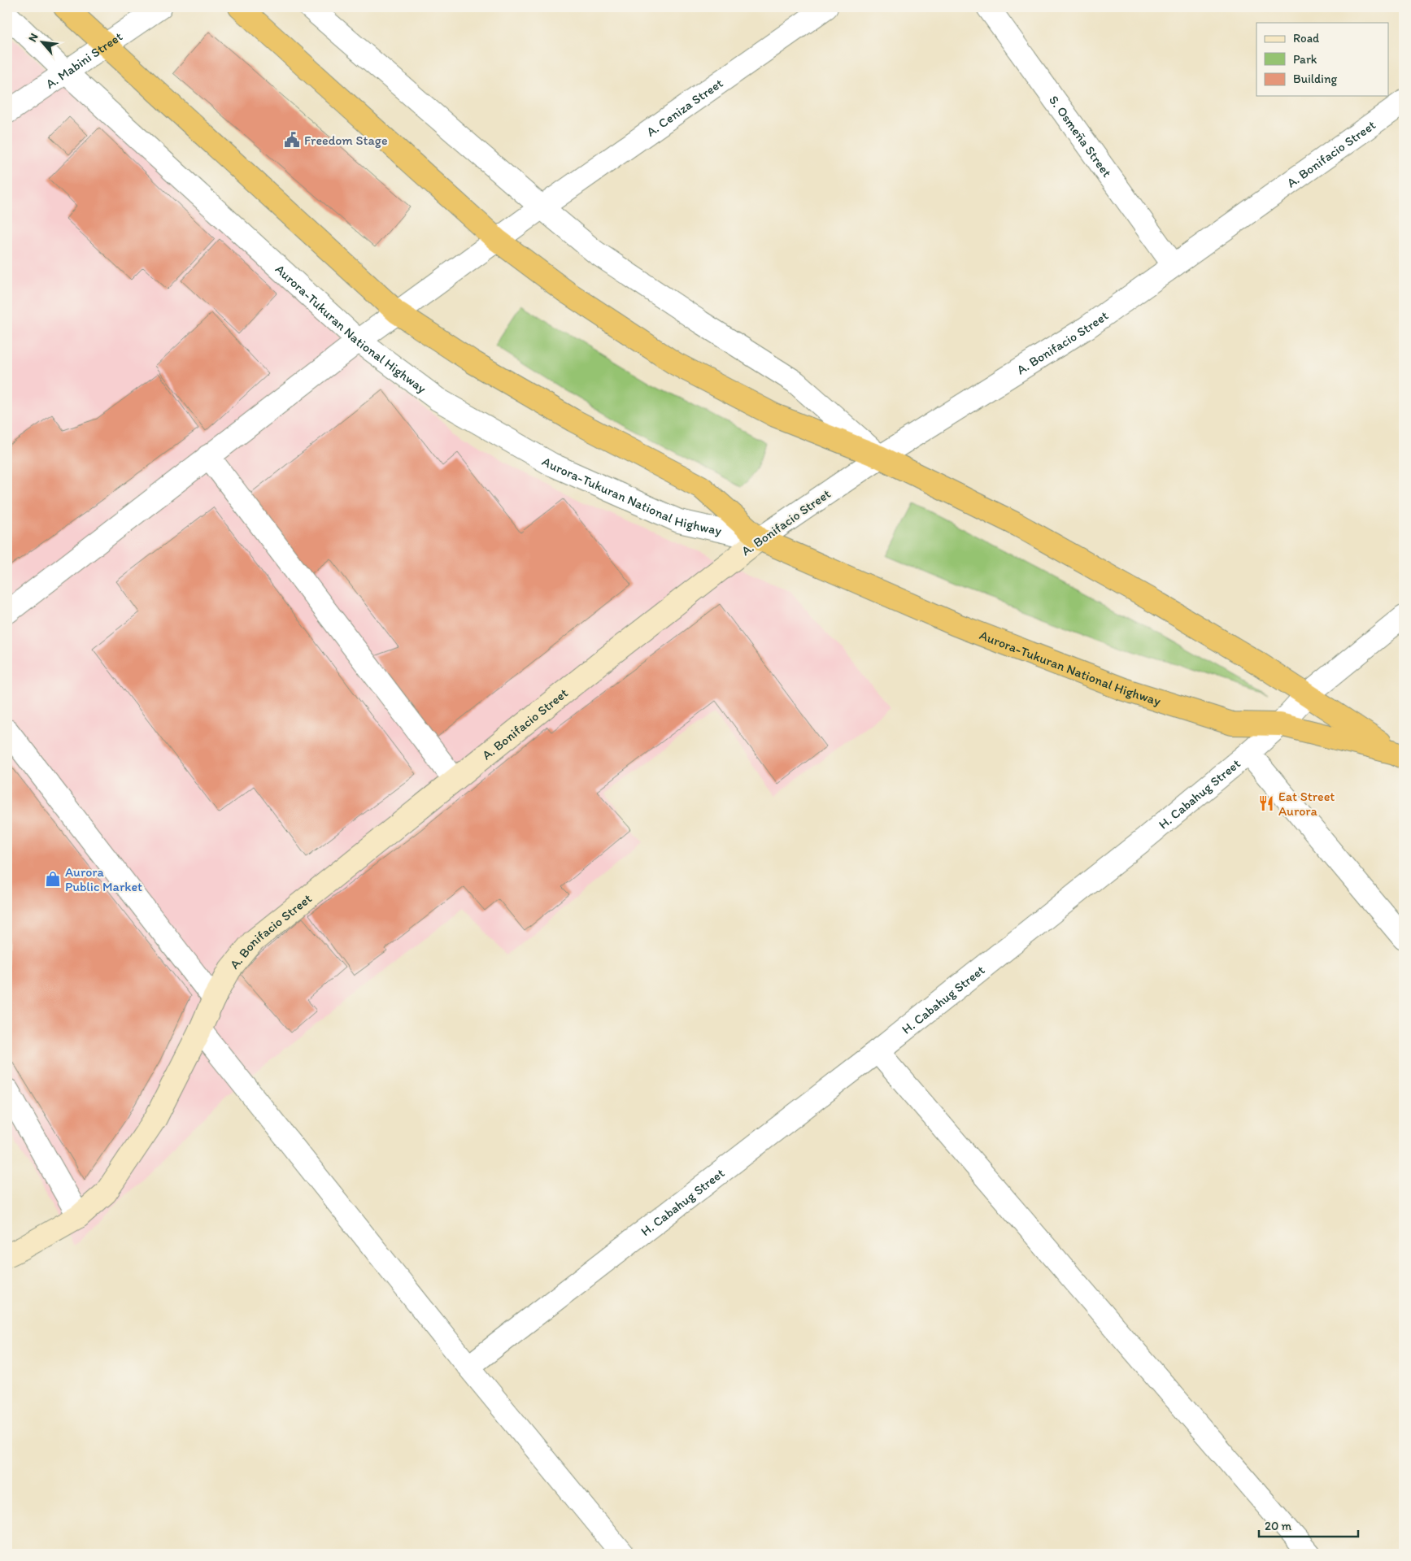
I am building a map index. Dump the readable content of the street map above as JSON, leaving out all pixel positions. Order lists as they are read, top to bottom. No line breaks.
{"streets":{"highway":["Aurora-Tukuran National Highway"],"street":["A. Mabini Street","A. Ceniza Street","S. Osmeña Street","A. Bonifacio Street","H. Cabahug Street"]},"crossings":[["A. Mabini Street","Aurora-Tukuran National Highway"],["A. Ceniza Street","Aurora-Tukuran National Highway"],["S. Osmeña Street","A. Bonifacio Street"],["A. Bonifacio Street","Aurora-Tukuran National Highway"],["Aurora-Tukuran National Highway","H. Cabahug Street"]],"places":{"public building":["Freedom Stage"],"restaurant":["Eat Street Aurora"],"shop":["Aurora Public Market"]},"legend":["Road","Park","Building"],"scale_bar":"20 m","north":"top left"}
